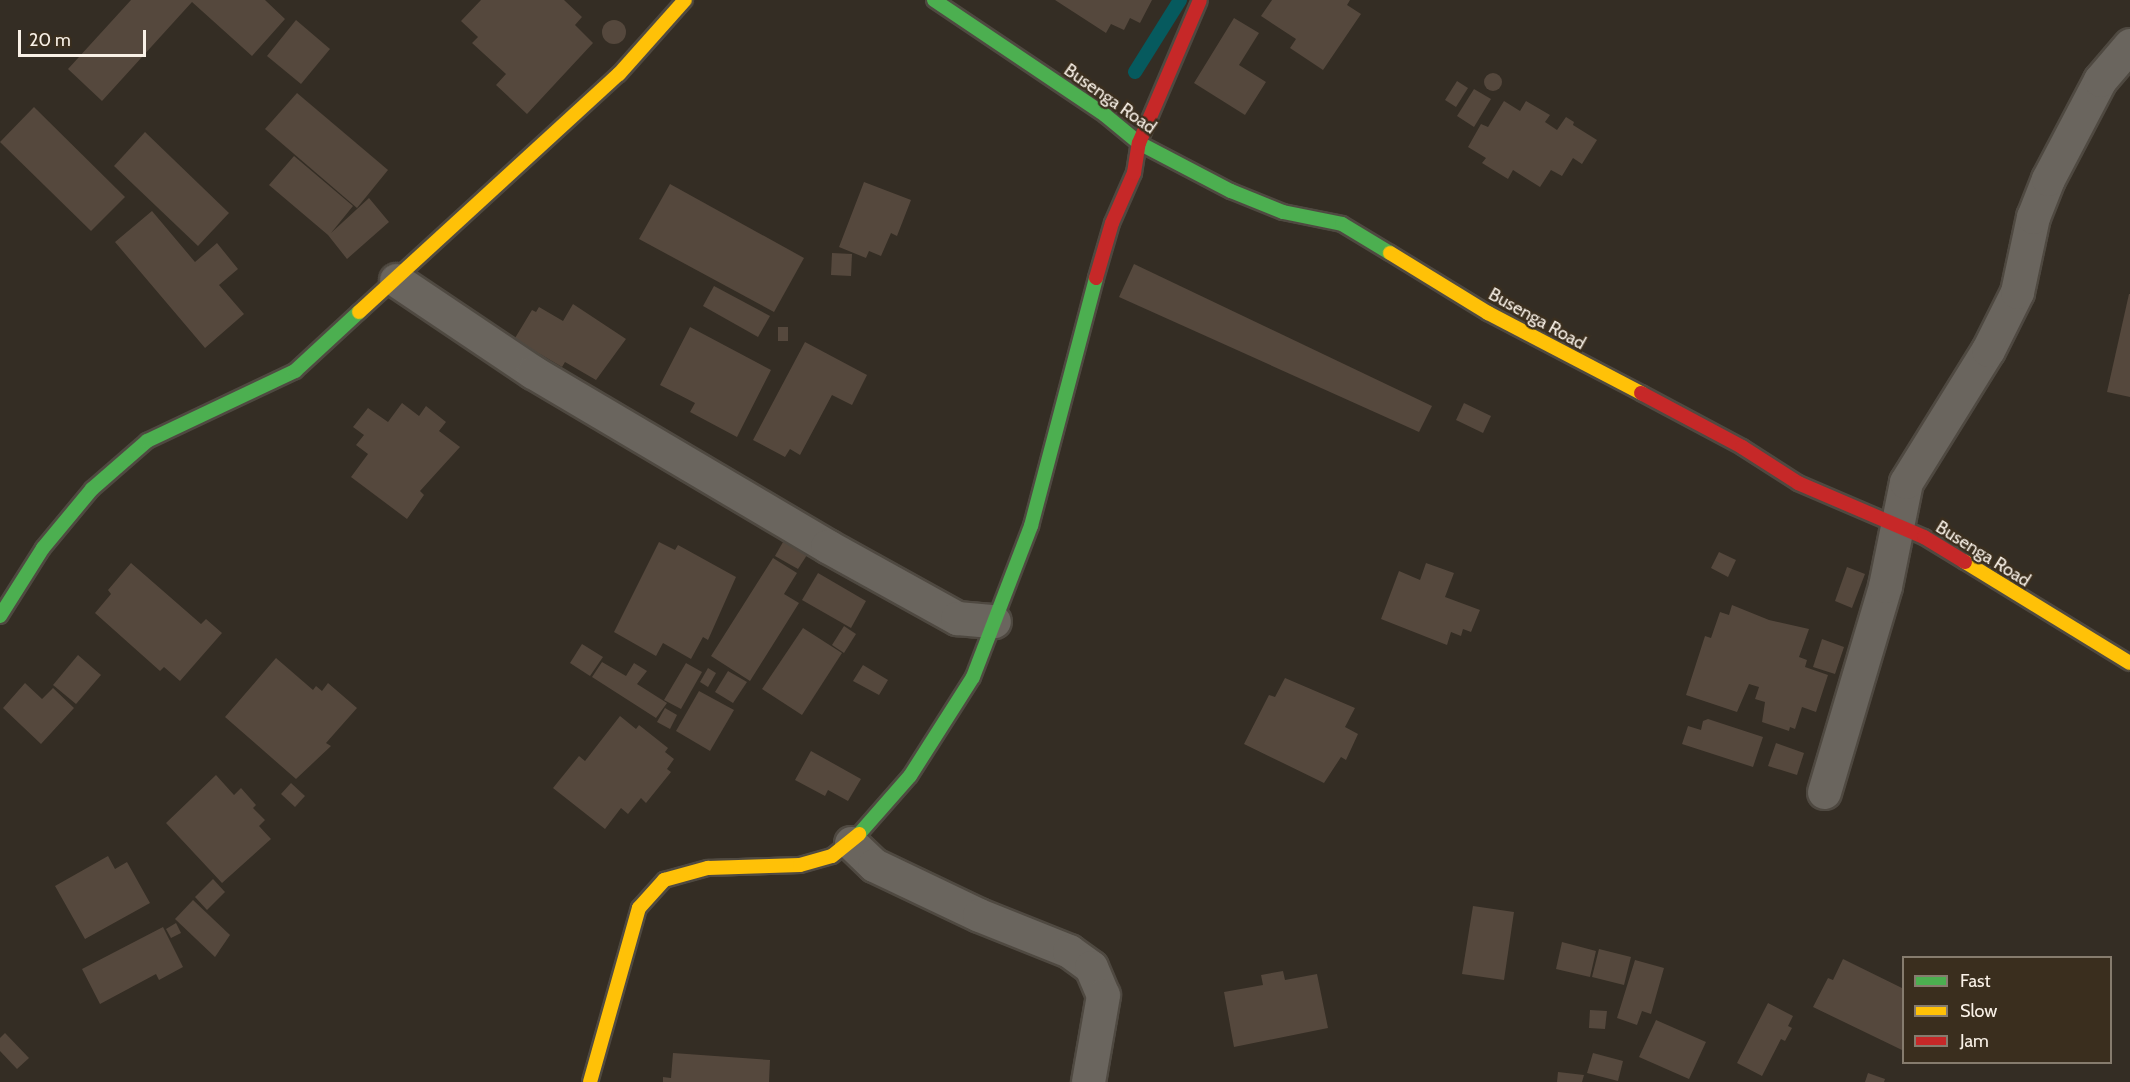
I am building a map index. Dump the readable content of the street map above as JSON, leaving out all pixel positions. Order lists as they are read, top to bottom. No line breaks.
{"streets":{"street":["Busenga Road"]},"legend":["Fast","Slow","Jam"],"scale_bar":"20 m"}
